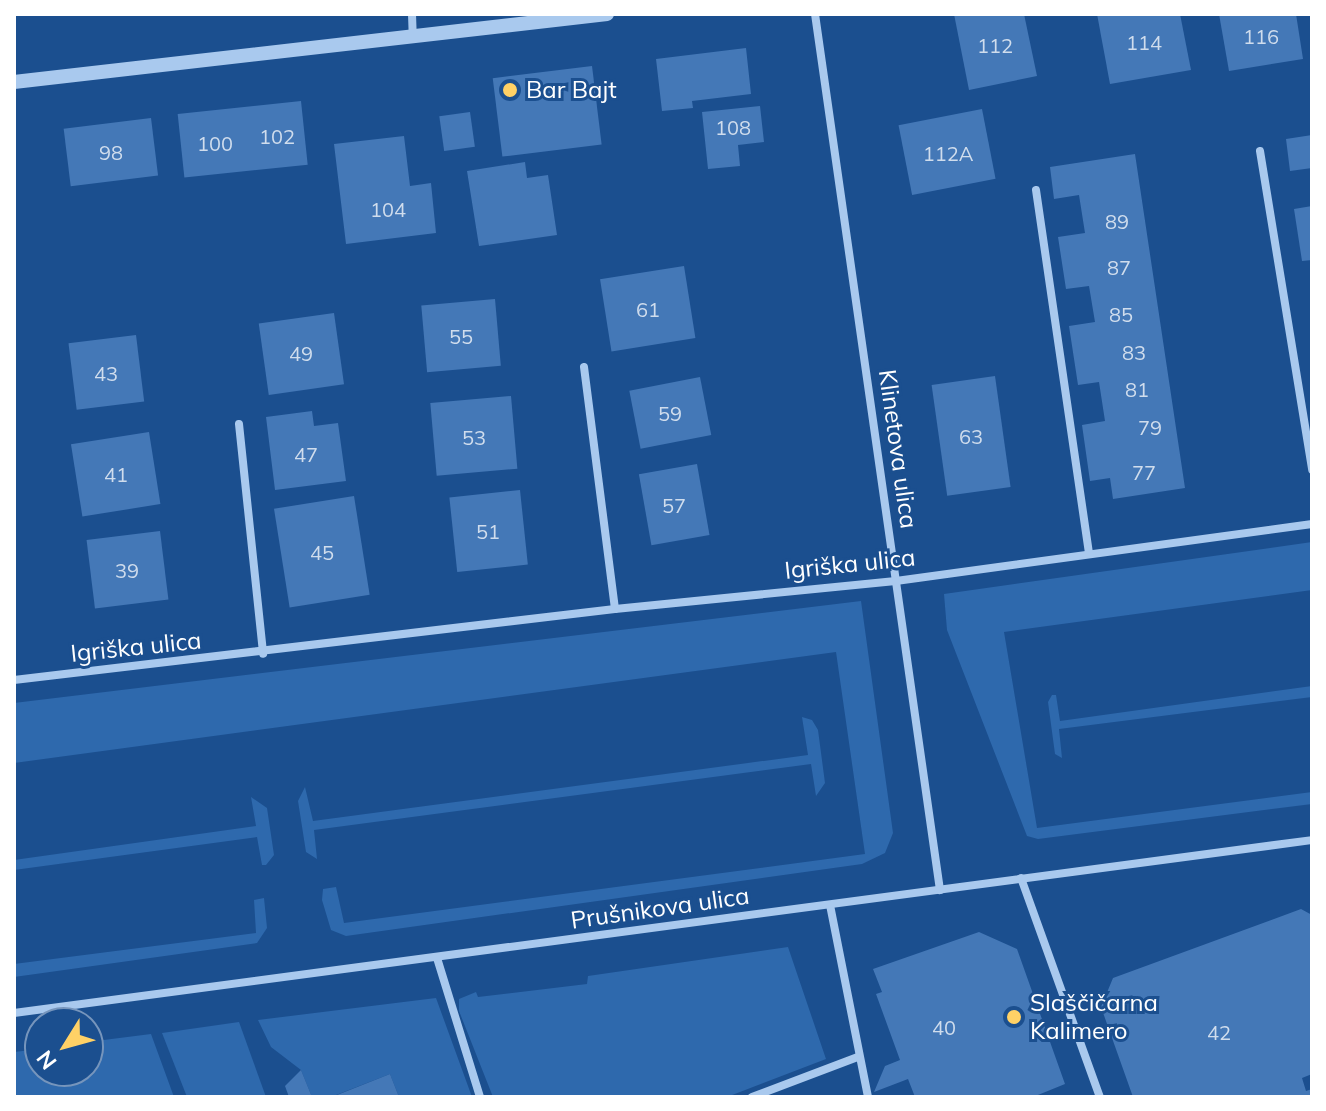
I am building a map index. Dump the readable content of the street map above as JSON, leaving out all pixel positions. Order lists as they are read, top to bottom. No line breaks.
{"streets":{"street":["Klinetova ulica","Igriška ulica","Prušnikova ulica"]},"crossings":[["Klinetova ulica","Igriška ulica"],["Klinetova ulica","Prušnikova ulica"]],"places":["Bar Bajt","Slaščičarna Kalimero"],"house_numbers":["116","114","112","108","102","100","98","112A","104","89","87","61","85","55","83","49","43","81","59","79","63","53","47","77","41","57","51","45","39","40","42"],"north":"bottom left"}
